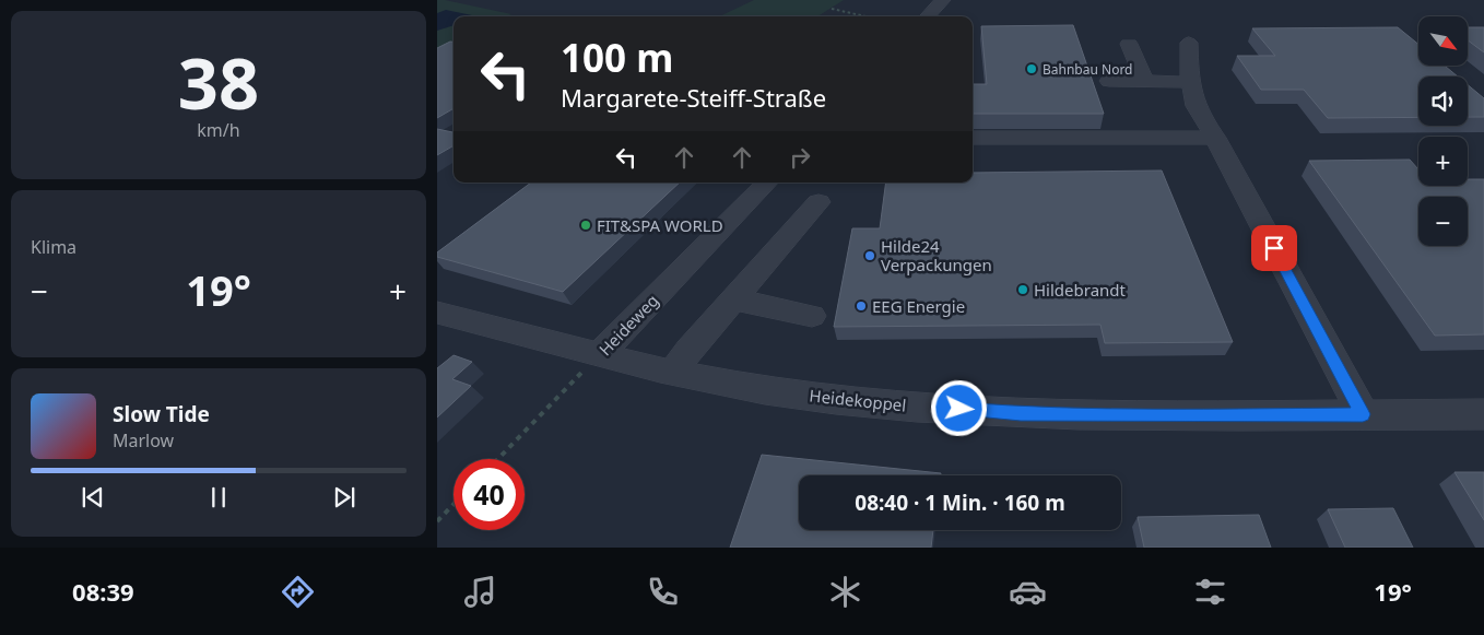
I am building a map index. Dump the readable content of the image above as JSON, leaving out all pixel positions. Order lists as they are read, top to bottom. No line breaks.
{"streets":{"street":["Heideweg","Heidekoppel"]},"crossings":[["Heideweg","Heidekoppel"]],"places":["Bahnbau Nord","FIT&SPA WORLD","Hilde24 Verpackungen","Hildebrandt","EEG Energie"],"north":"bottom right","page":{"tile":[["38","km/h"],"Klima"],"map_buttons":["+","−"],"turn":["100 m","Margarete-Steiff-Straße"],"heat":["−","19°","+"],"song":["Slow Tide","Marlow"],"limit":"40","trip":"08:40 · 1 Min. · 160 m","tabs":["08:39","19°"]}}
